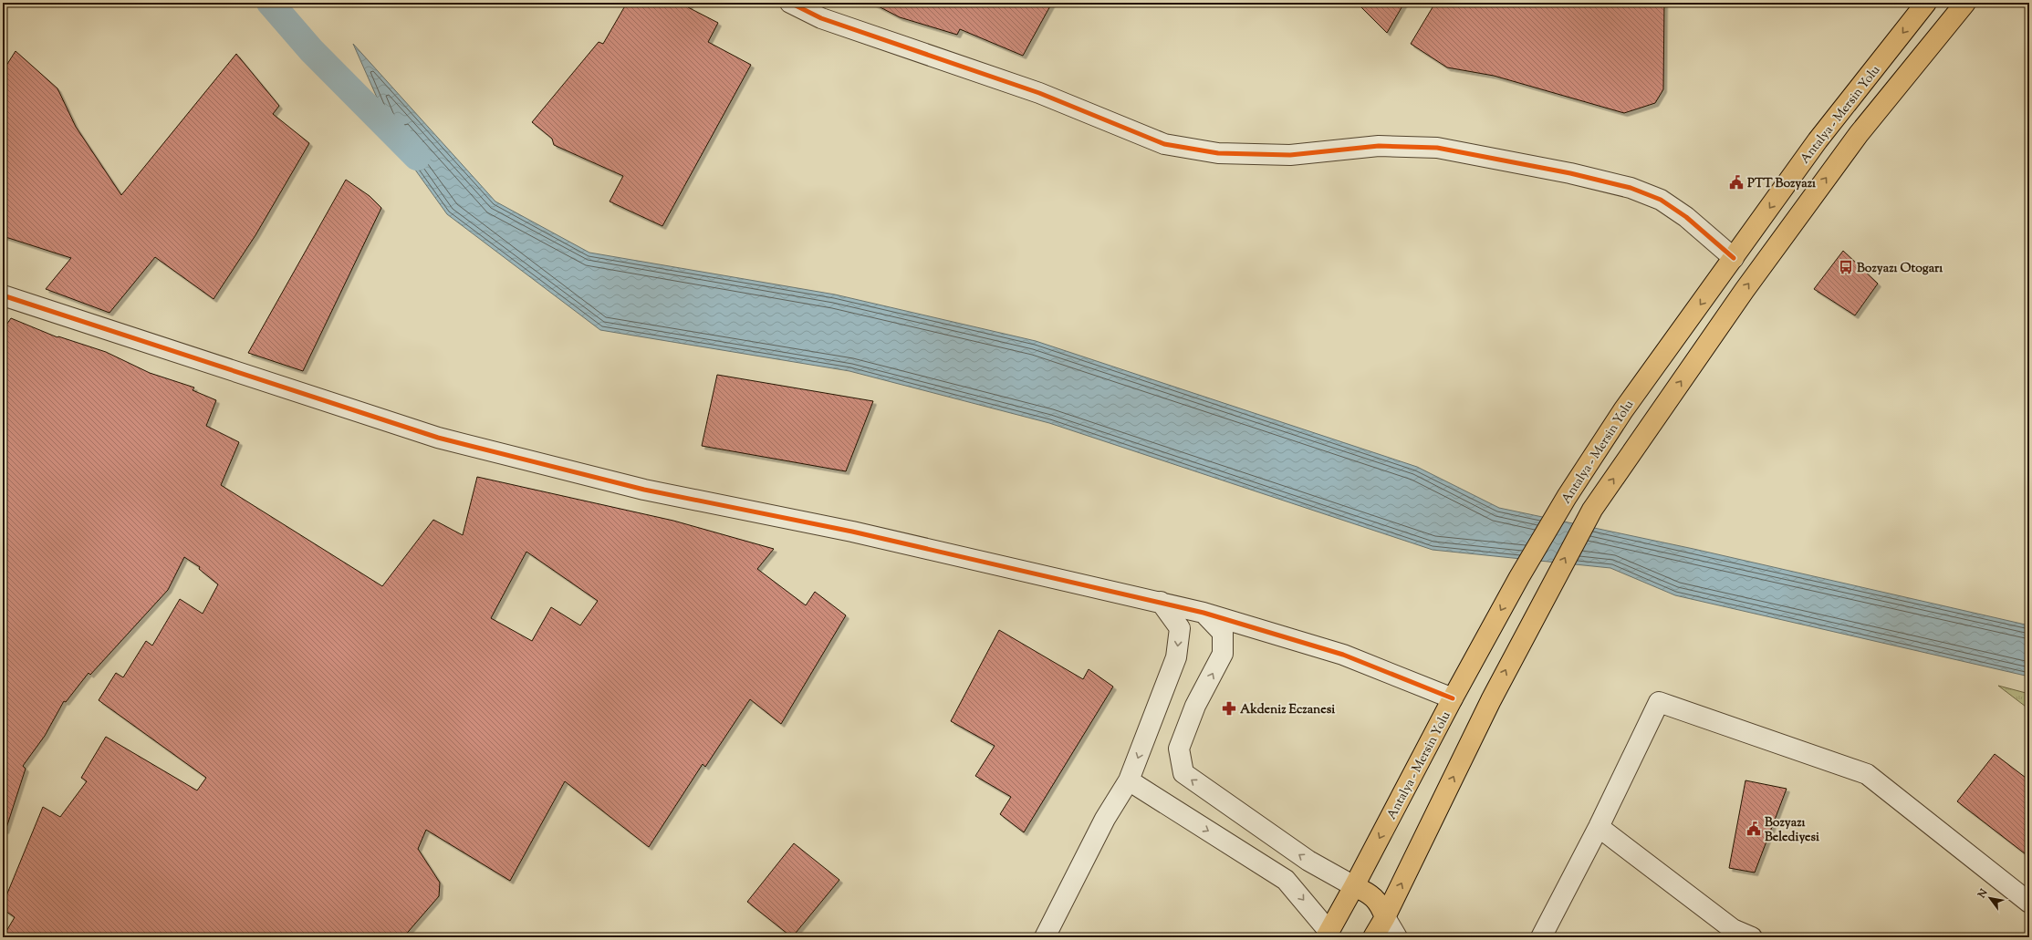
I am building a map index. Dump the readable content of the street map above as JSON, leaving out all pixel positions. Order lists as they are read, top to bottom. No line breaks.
{"streets":{"highway":["Antalya - Mersin Yolu"]},"places":{"public building":["PTT Bozyazı","Bozyazı Belediyesi"],"bus stop":["Bozyazı Otogarı"],"pharmacy":["Akdeniz Eczanesi"]},"north":"top left"}
